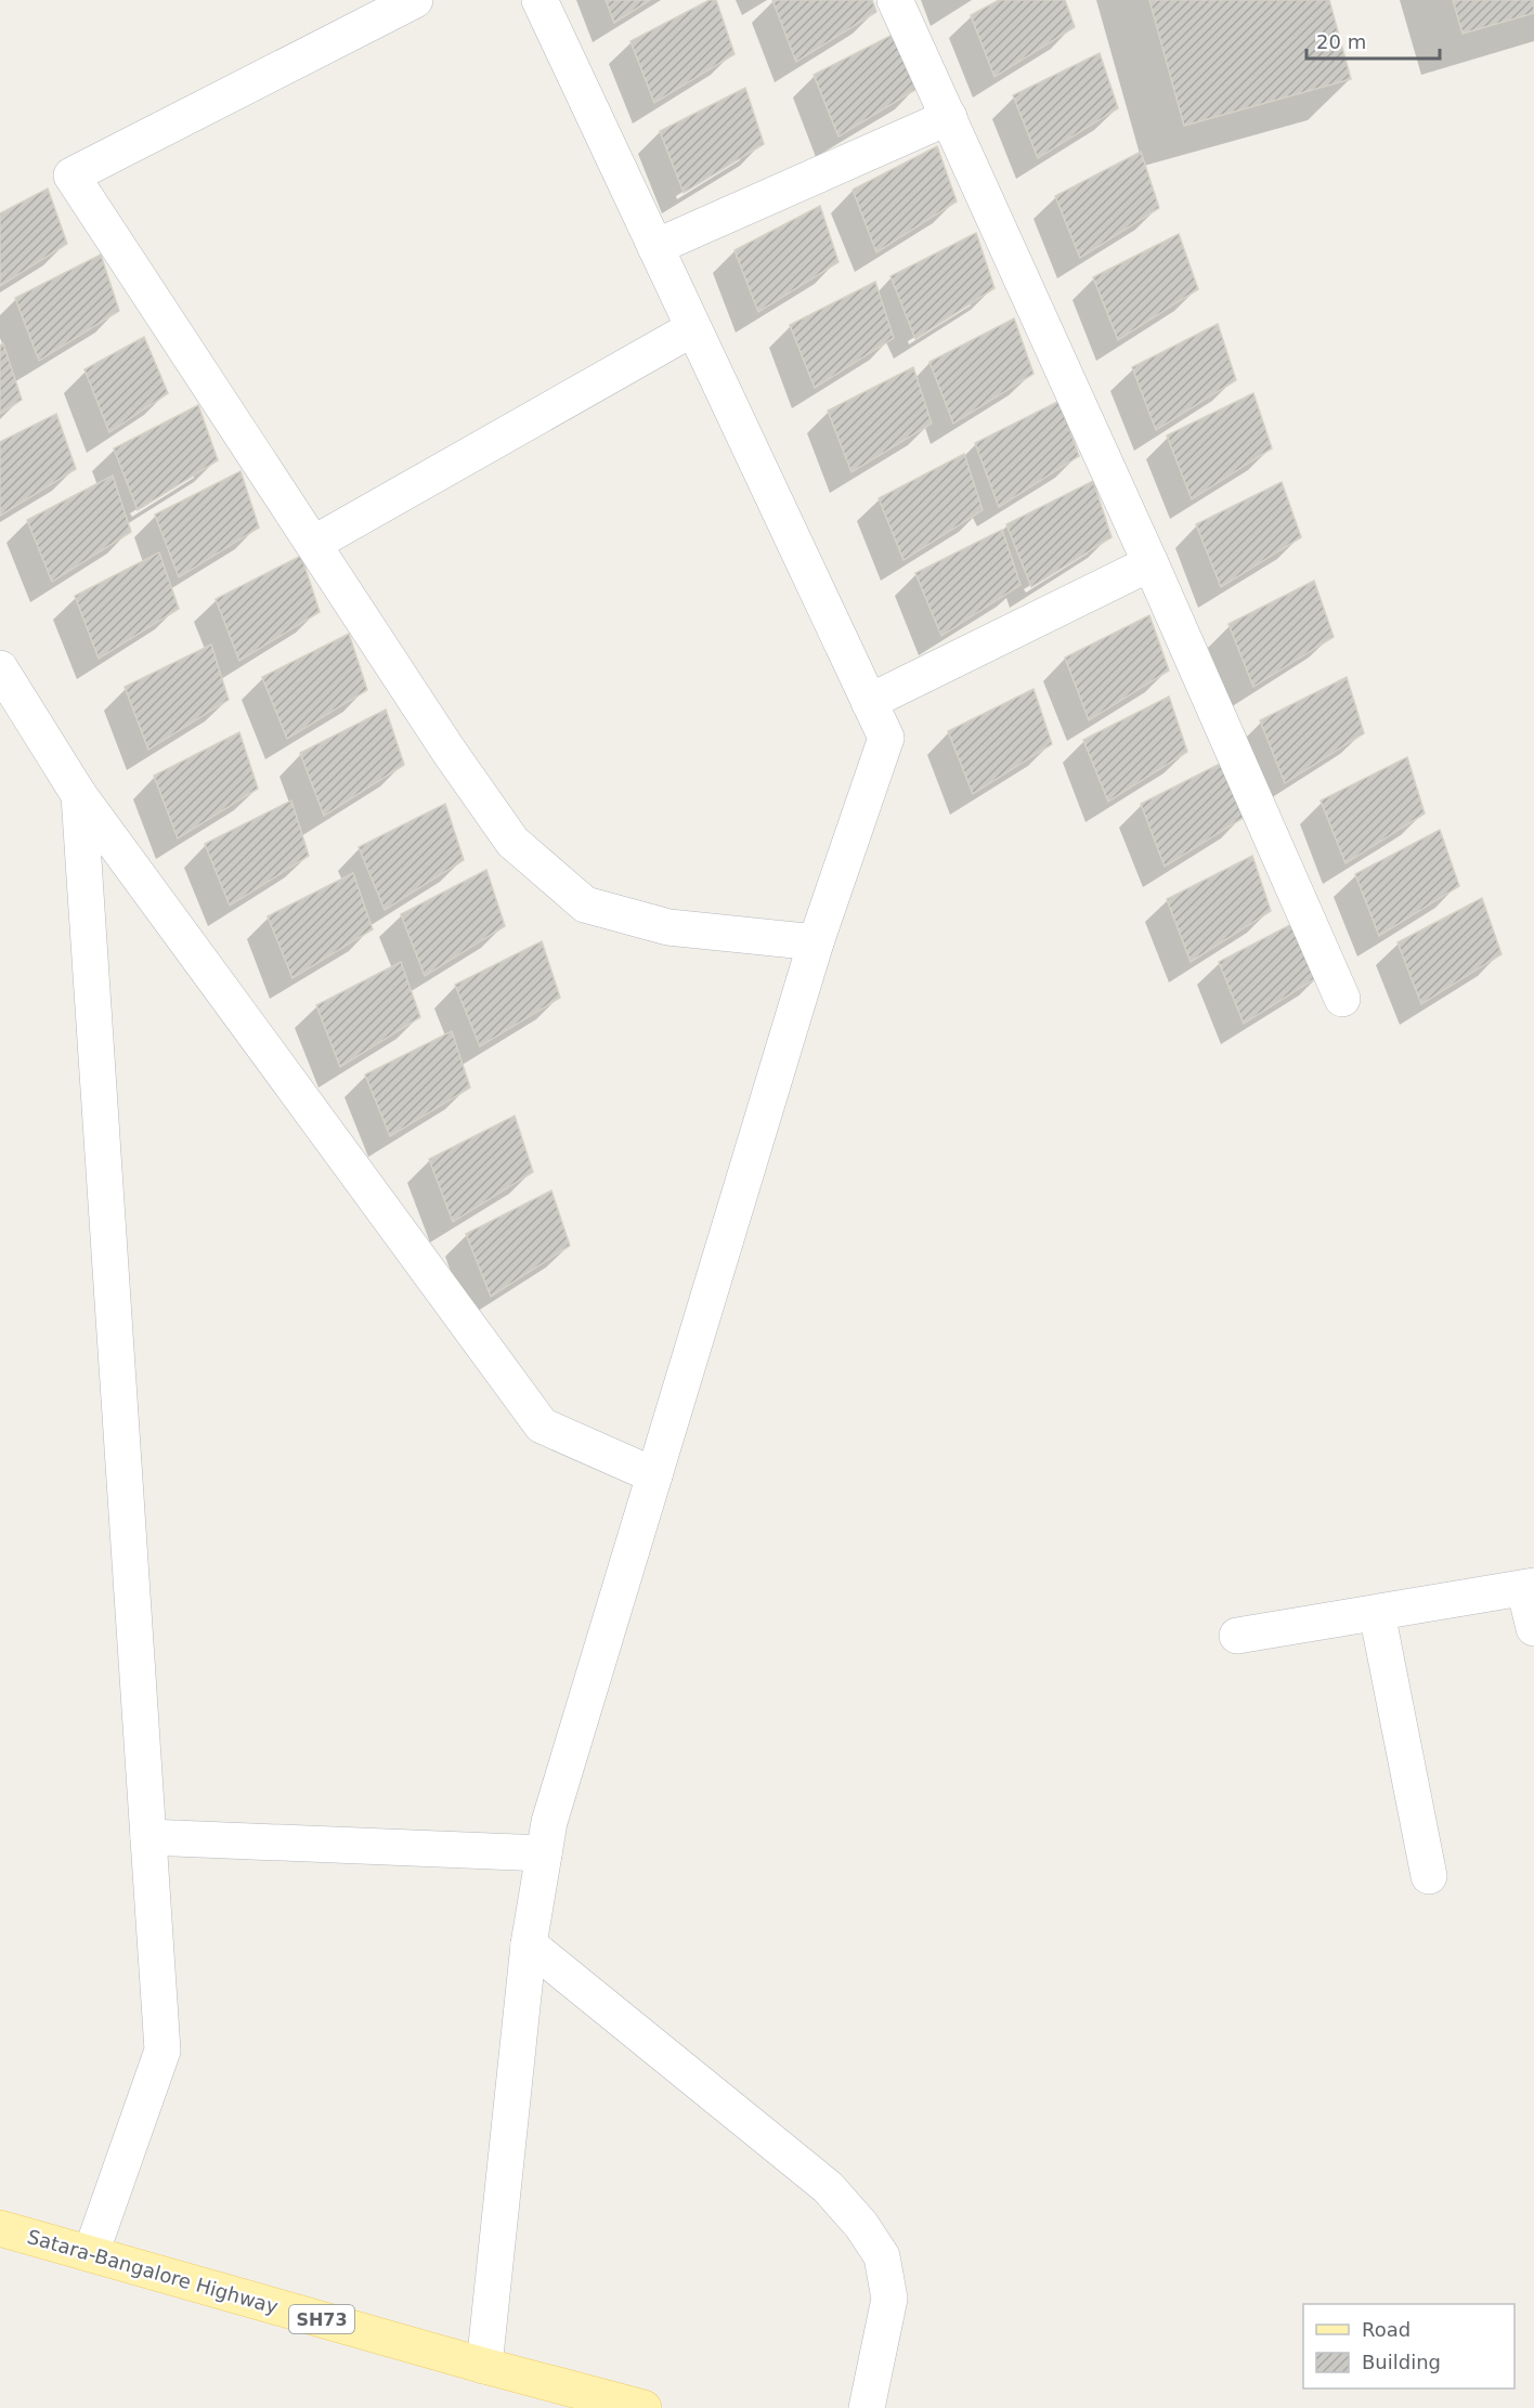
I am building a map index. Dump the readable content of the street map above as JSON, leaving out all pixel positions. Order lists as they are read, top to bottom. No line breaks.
{"streets":{"main road":["Satara-Bangalore Highway","SH73"]},"legend":["Road","Building"],"scale_bar":"20 m"}
